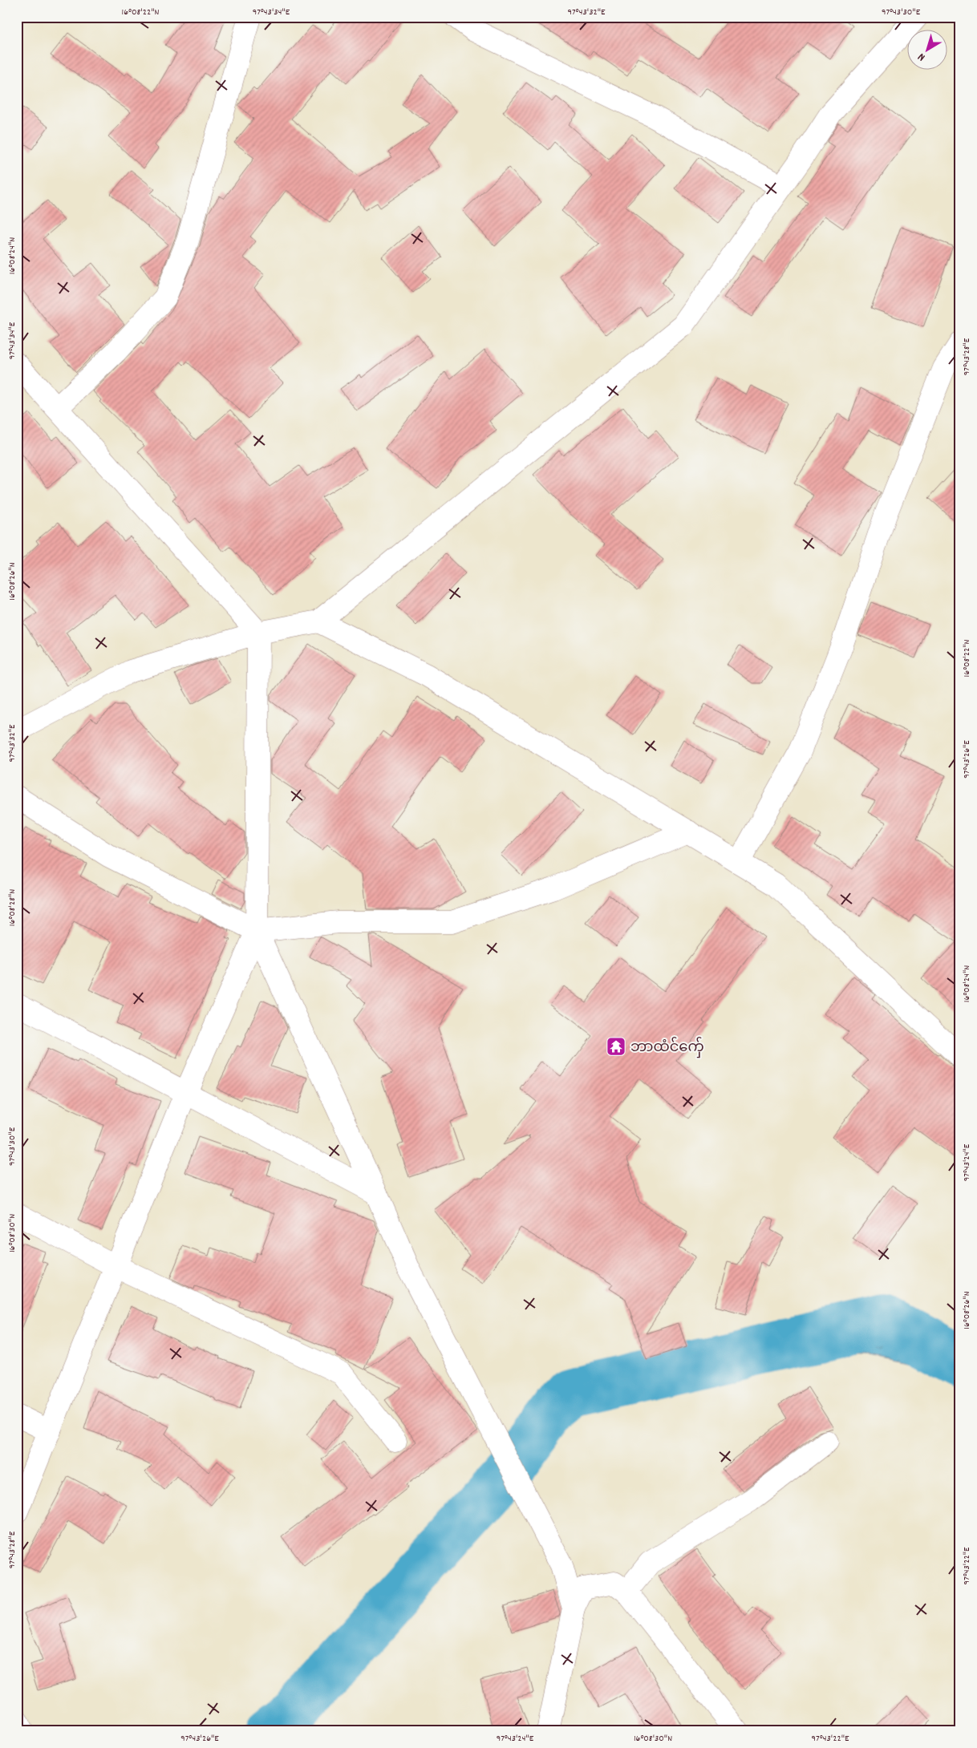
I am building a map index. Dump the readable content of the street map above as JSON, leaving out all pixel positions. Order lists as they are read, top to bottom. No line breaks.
{"places":{"temple":["ဘာထံင်ကှ်ေ"]},"north":"bottom left","coordinates":["16°08'22\"N","97°43'34\"E","97°43'32\"E","97°43'30\"E","16°08'24\"N","97°43'28\"E","16°08'26\"N","97°43'26\"E","16°08'28\"N","97°43'24\"E","16°08'30\"N","97°43'22\"E"]}
